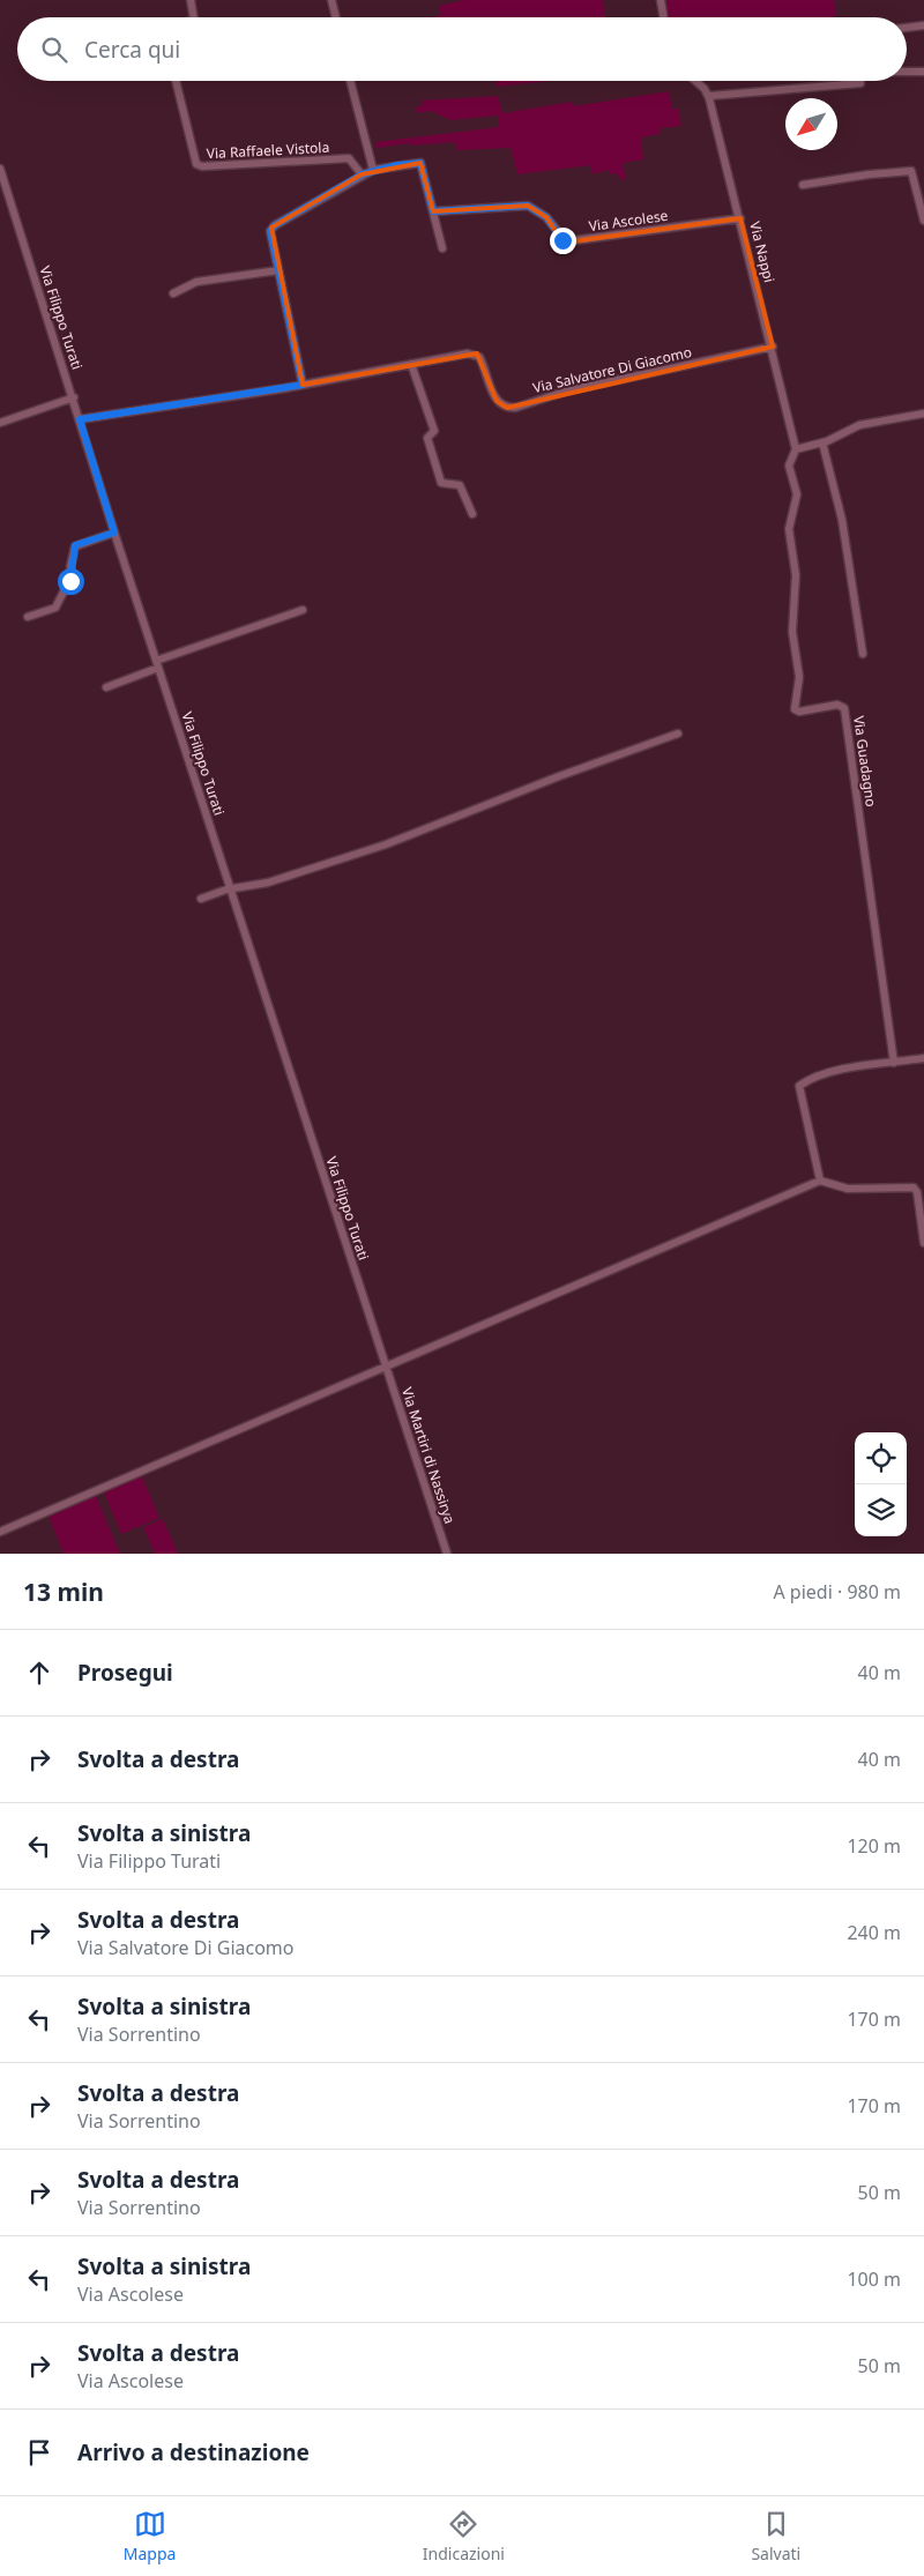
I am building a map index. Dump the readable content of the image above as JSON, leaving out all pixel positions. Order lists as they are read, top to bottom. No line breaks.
{"streets":{"street":["Via Raffaele Vistola","Via Ascolese","Via Nappi","Via Filippo Turati","Via Salvatore Di Giacomo","Via Guadagno","Via Martiri di Nassirya"]},"crossings":[["Via Ascolese","Via Nappi"],["Via Nappi","Via Salvatore Di Giacomo"],["Via Nappi","Via Guadagno"],["Via Filippo Turati","Via Salvatore Di Giacomo"],["Via Filippo Turati","Via Martiri di Nassirya"]],"north":"bottom left","page":{"search":"Cerca qui","heading":["13 min","A piedi · 980 m"],"list":[["Prosegui","40 m"],["Svolta a destra","40 m"],["Svolta a sinistra","Via Filippo Turati","120 m"],["Svolta a destra","Via Salvatore Di Giacomo","240 m"],["Svolta a sinistra","Via Sorrentino","170 m"],["Svolta a destra","Via Sorrentino","170 m"],["Svolta a destra","Via Sorrentino","50 m"],["Svolta a sinistra","Via Ascolese","100 m"],["Svolta a destra","Via Ascolese","50 m"],"Arrivo a destinazione"],"nav":["Mappa","Indicazioni","Salvati"]}}
